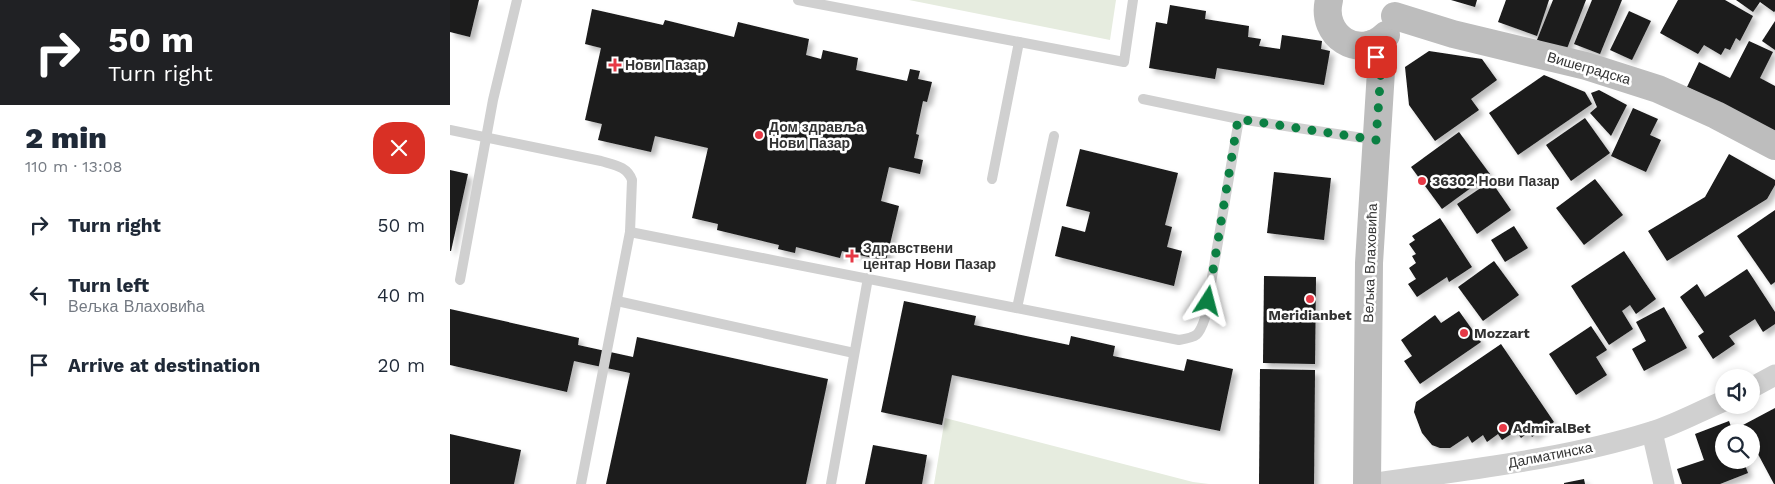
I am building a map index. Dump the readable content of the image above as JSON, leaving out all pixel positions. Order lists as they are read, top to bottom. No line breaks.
{"streets":{"street":["Вишеградска","Вељка Влаховића","Далматинска"]},"crossings":[["Вељка Влаховића","Далматинска"]],"places":{"health":["Нови Пазар","Здравствени центар Нови Пазар"],"other":["Дом здравља Нови Пазар","36302 Нови Пазар","Meridianbet","Mozzart","AdmiralBet"]},"page":{"turn":["50 m","Turn right"],"heading":["2 min","110 m · 13:08"],"list":[{"name":"Turn right","value":"50 m"},{"name":"Turn left","note":"Вељка Влаховића","value":"40 m"},{"name":"Arrive at destination","value":"20 m"}]}}
